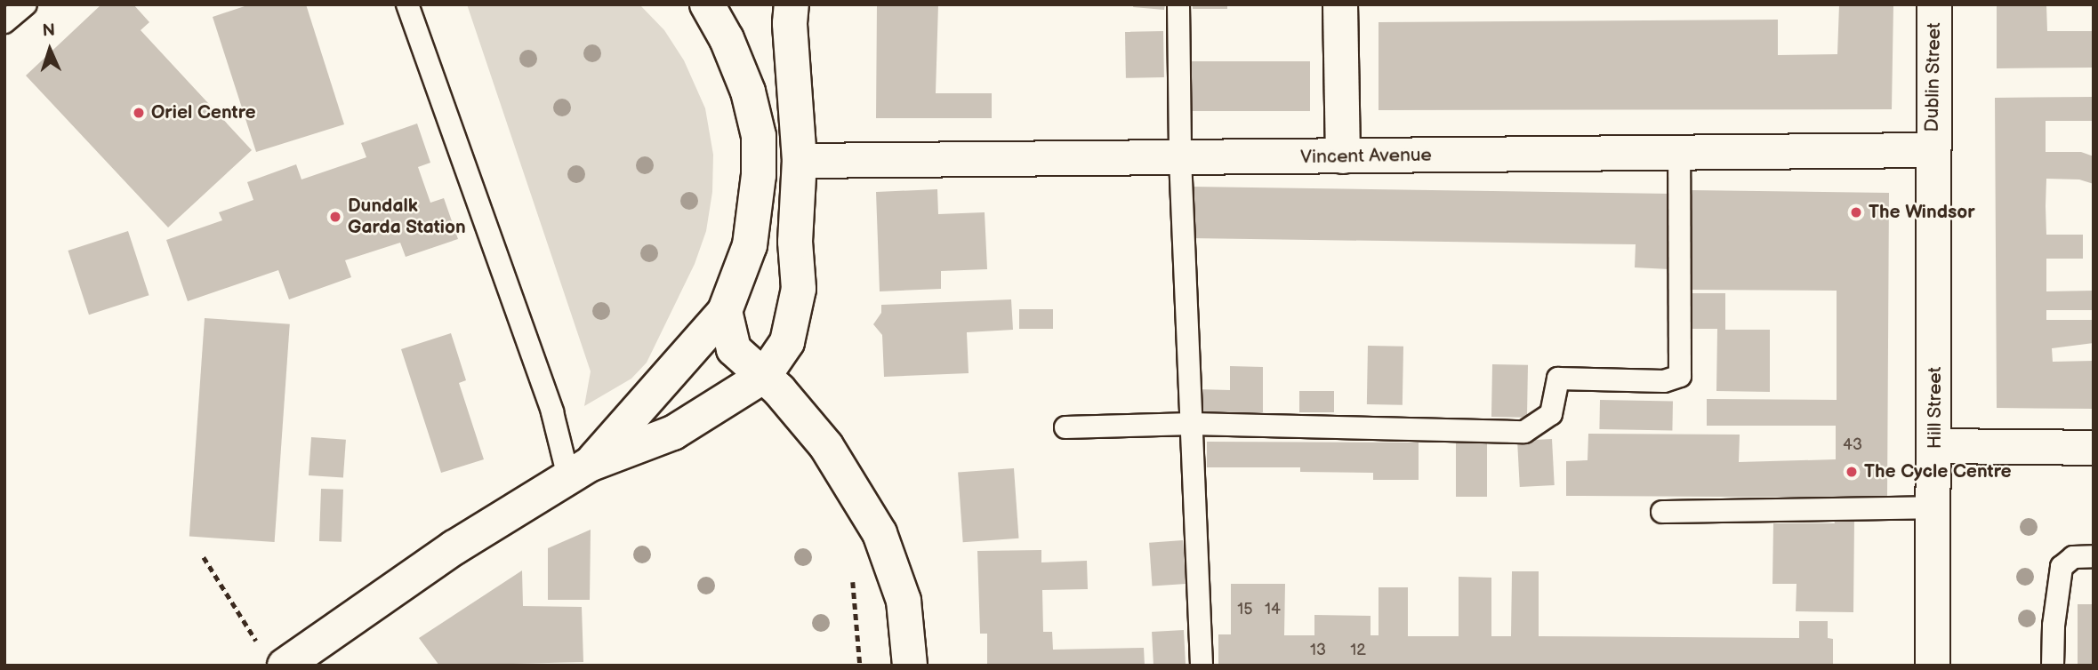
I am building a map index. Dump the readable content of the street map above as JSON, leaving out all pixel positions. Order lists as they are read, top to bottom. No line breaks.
{"streets":{"main road":["Dublin Street","Vincent Avenue","Hill Street"]},"crossings":[["Dublin Street","Vincent Avenue"],["Dublin Street","Hill Street"],["Vincent Avenue","Hill Street"]],"places":["Oriel Centre","The Windsor","Dundalk Garda Station","The Cycle Centre"],"house_numbers":["43","15","14","13","12"],"north":"top"}
